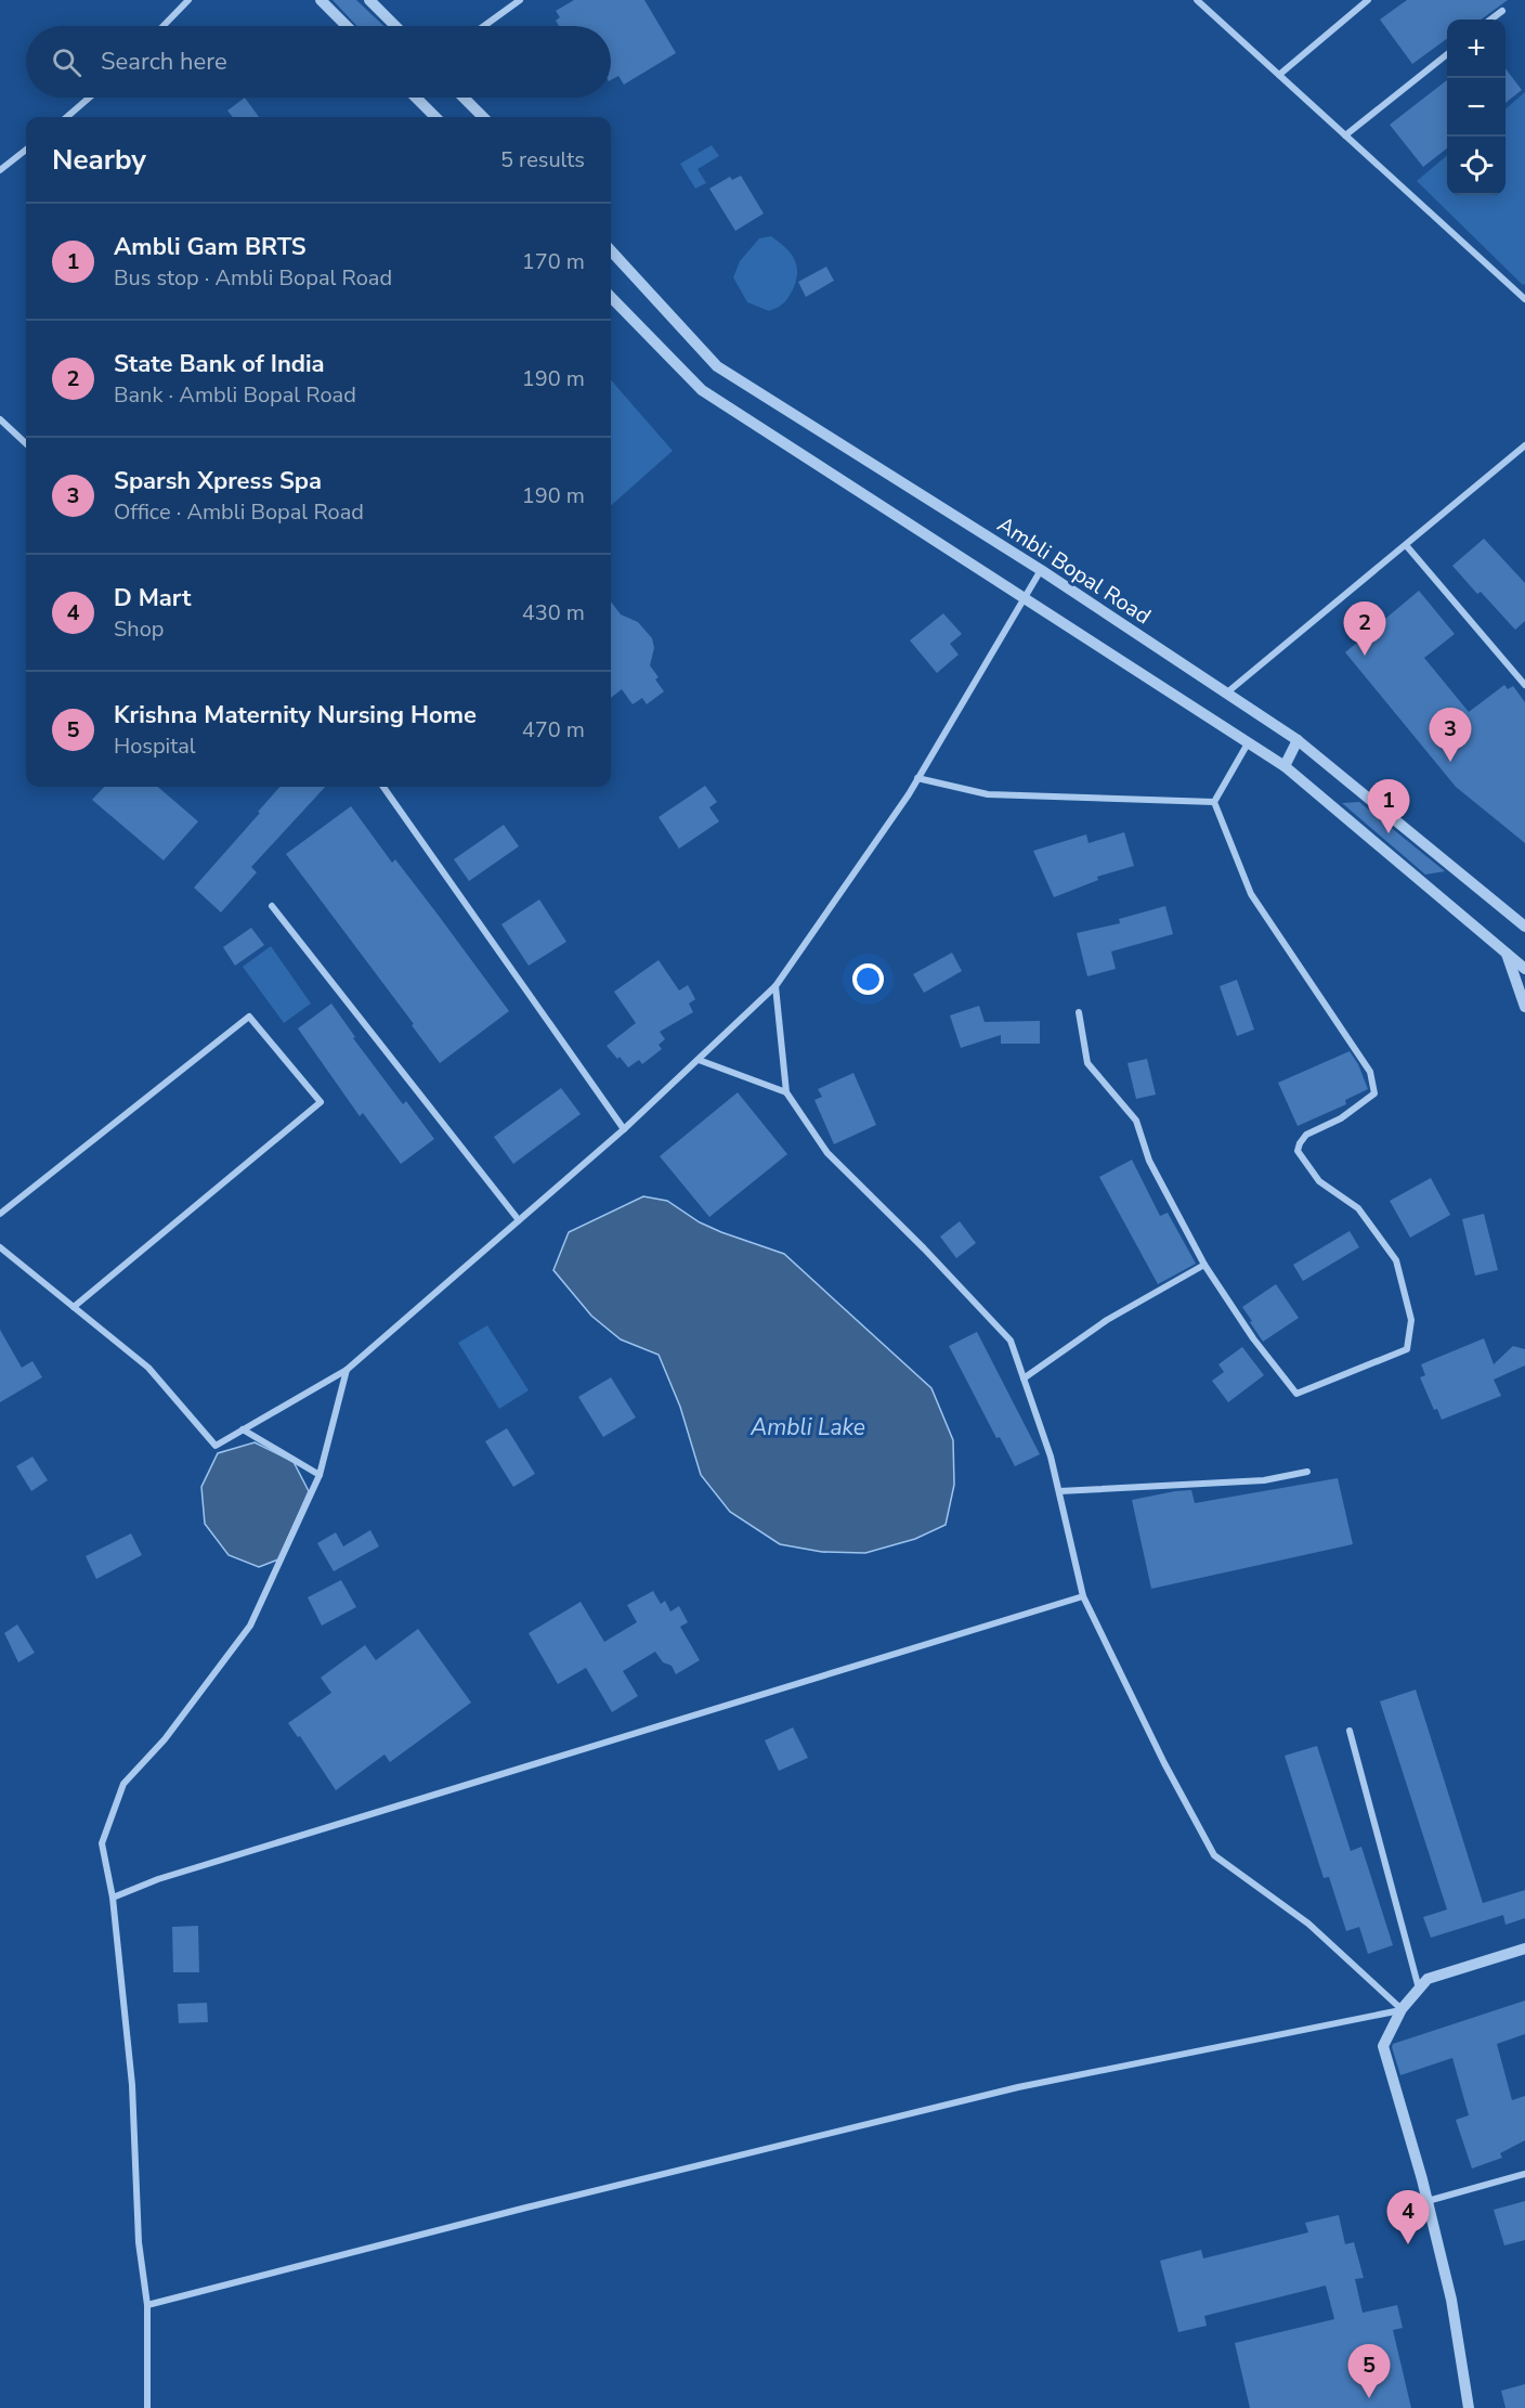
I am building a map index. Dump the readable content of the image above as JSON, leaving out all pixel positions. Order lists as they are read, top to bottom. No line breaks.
{"streets":{"street":["Ambli Bopal Road"]},"water":["Ambli Lake"],"page":{"map_buttons":["+","−"],"search":"Search here","heading":["Nearby","5 results"],"list":[{"mark":"1","name":"Ambli Gam BRTS","note":"Bus stop · Ambli Bopal Road","value":"170 m"},{"mark":"2","name":"State Bank of India","note":"Bank · Ambli Bopal Road","value":"190 m"},{"mark":"3","name":"Sparsh Xpress Spa","note":"Office · Ambli Bopal Road","value":"190 m"},{"mark":"4","name":"D Mart","note":"Shop","value":"430 m"},{"mark":"5","name":"Krishna Maternity Nursing Home","note":"Hospital","value":"470 m"}],"pins":["2","3","1","4","5"]}}
